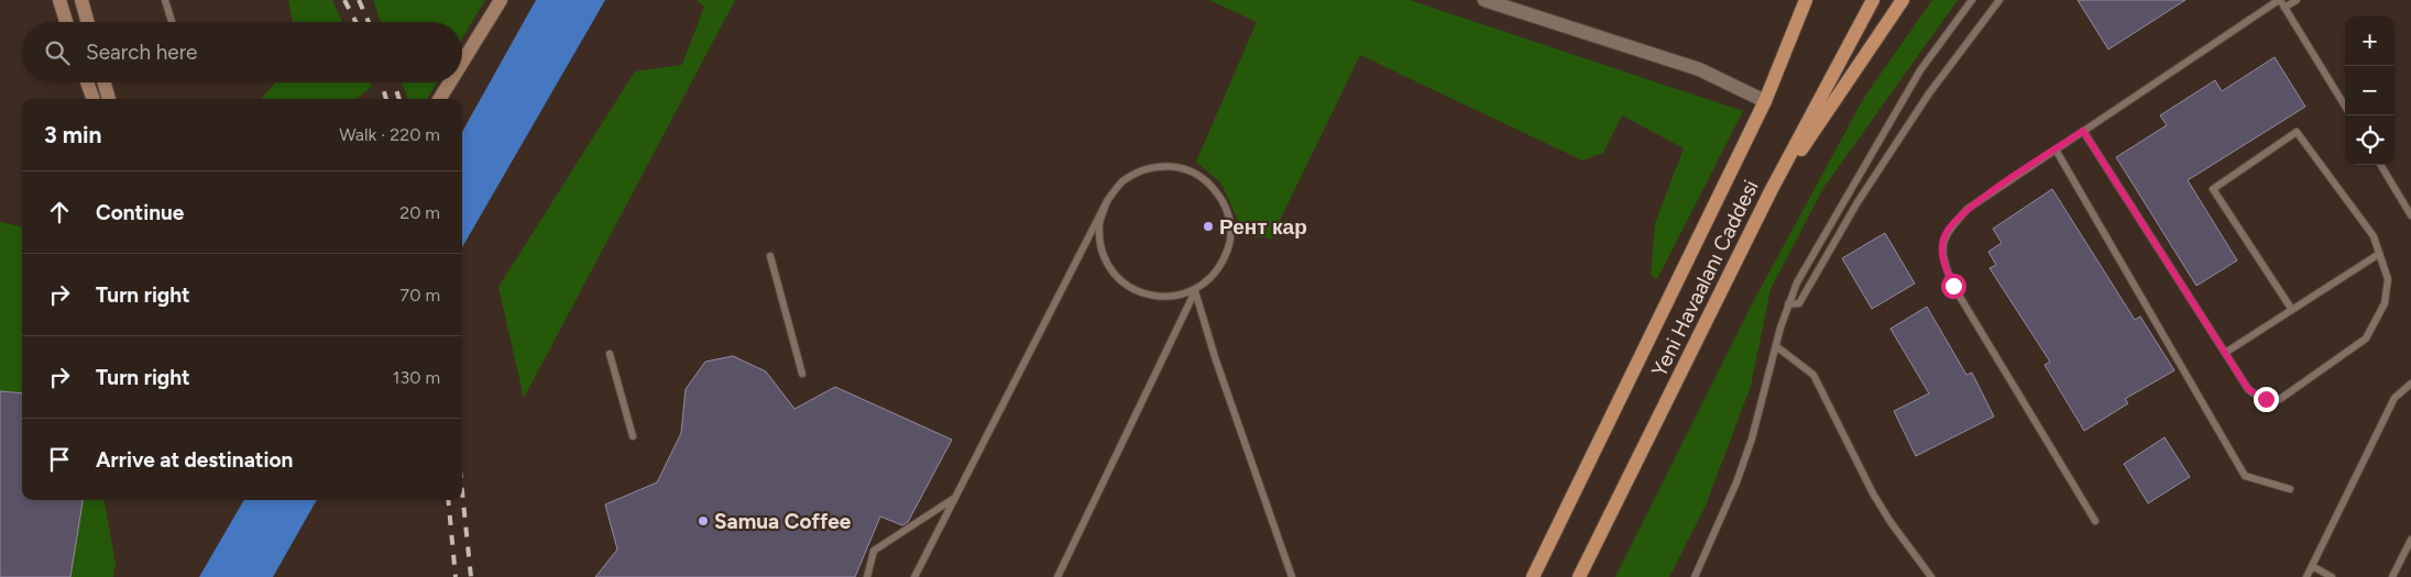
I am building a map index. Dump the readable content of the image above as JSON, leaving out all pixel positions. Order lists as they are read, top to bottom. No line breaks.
{"streets":{"main road":["Yeni Havaalanı Caddesi"]},"places":["Рент кар","Samua Coffee"],"page":{"map_buttons":["+","−"],"search":"Search here","heading":["3 min","Walk · 220 m"],"list":[["Continue","20 m"],["Turn right","70 m"],["Turn right","130 m"],"Arrive at destination"]}}
